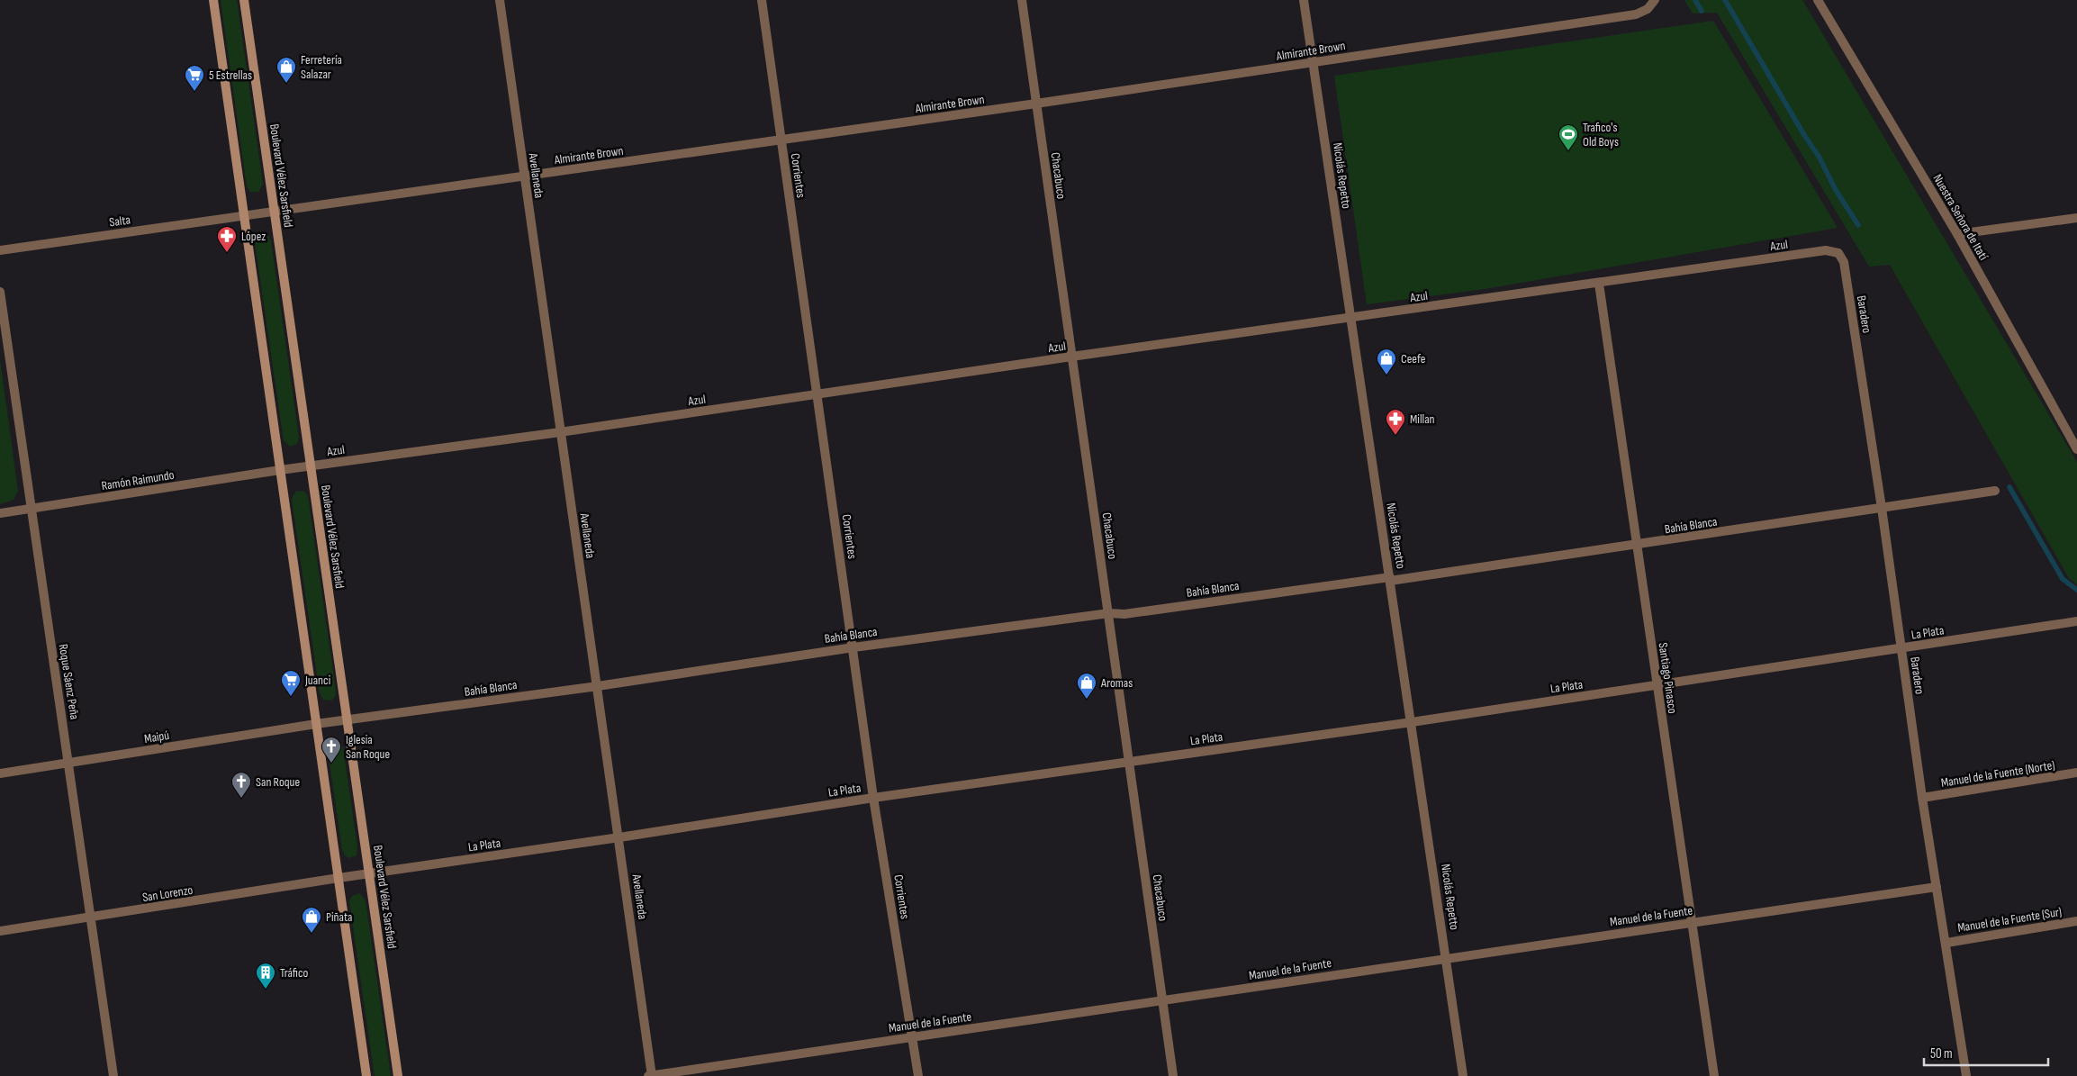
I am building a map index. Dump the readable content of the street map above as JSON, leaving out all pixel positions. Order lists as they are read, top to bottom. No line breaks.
{"streets":{"main road":["Boulevard Vélez Sarsfield"],"street":["Almirante Brown","Avellaneda","Corrientes","Chacabuco","Nicolás Repetto","Nuestra Señora de Itatí","Salta","Azul","Baradero","Ramón Raimundo","Bahía Blanca","La Plata","Santiago Pinasco","Roque Sáenz Peña","Maipú","Manuel de la Fuente (Norte)","San Lorenzo","Manuel de la Fuente","Manuel de la Fuente (Sur)"]},"crossings":[["Almirante Brown","Boulevard Vélez Sarsfield"],["Almirante Brown","Avellaneda"],["Almirante Brown","Corrientes"],["Almirante Brown","Chacabuco"],["Almirante Brown","Nicolás Repetto"],["Almirante Brown","Salta"],["Boulevard Vélez Sarsfield","Azul"],["Boulevard Vélez Sarsfield","Bahía Blanca"],["Boulevard Vélez Sarsfield","La Plata"],["Avellaneda","Azul"],["Avellaneda","Bahía Blanca"],["Avellaneda","La Plata"],["Avellaneda","Manuel de la Fuente"],["Corrientes","Azul"],["Corrientes","Bahía Blanca"],["Corrientes","La Plata"],["Corrientes","Manuel de la Fuente"],["Chacabuco","Azul"],["Chacabuco","Bahía Blanca"],["Chacabuco","La Plata"],["Chacabuco","Manuel de la Fuente"],["Nicolás Repetto","Azul"],["Nicolás Repetto","Bahía Blanca"],["Nicolás Repetto","La Plata"],["Nicolás Repetto","Manuel de la Fuente"],["Azul","Baradero"],["Azul","Ramón Raimundo"],["Azul","Santiago Pinasco"],["Baradero","Bahía Blanca"],["Baradero","La Plata"],["Baradero","Manuel de la Fuente (Norte)"],["Baradero","Manuel de la Fuente"],["Baradero","Manuel de la Fuente (Sur)"],["Ramón Raimundo","Roque Sáenz Peña"],["Bahía Blanca","Santiago Pinasco"],["Bahía Blanca","Maipú"],["La Plata","Santiago Pinasco"],["La Plata","San Lorenzo"],["Santiago Pinasco","Manuel de la Fuente"],["Roque Sáenz Peña","Maipú"],["Roque Sáenz Peña","San Lorenzo"]],"places":{"shop":["Ferretería Salazar","Ceefe","Aromas","Piñata"],"supermarket":["5 Estrellas","Juanci"],"sports":["Trafico's Old Boys"],"pharmacy":["López","Millan"],"church":["Iglesia San Roque","San Roque"],"building":["Tráfico"]},"scale_bar":"50 m"}
